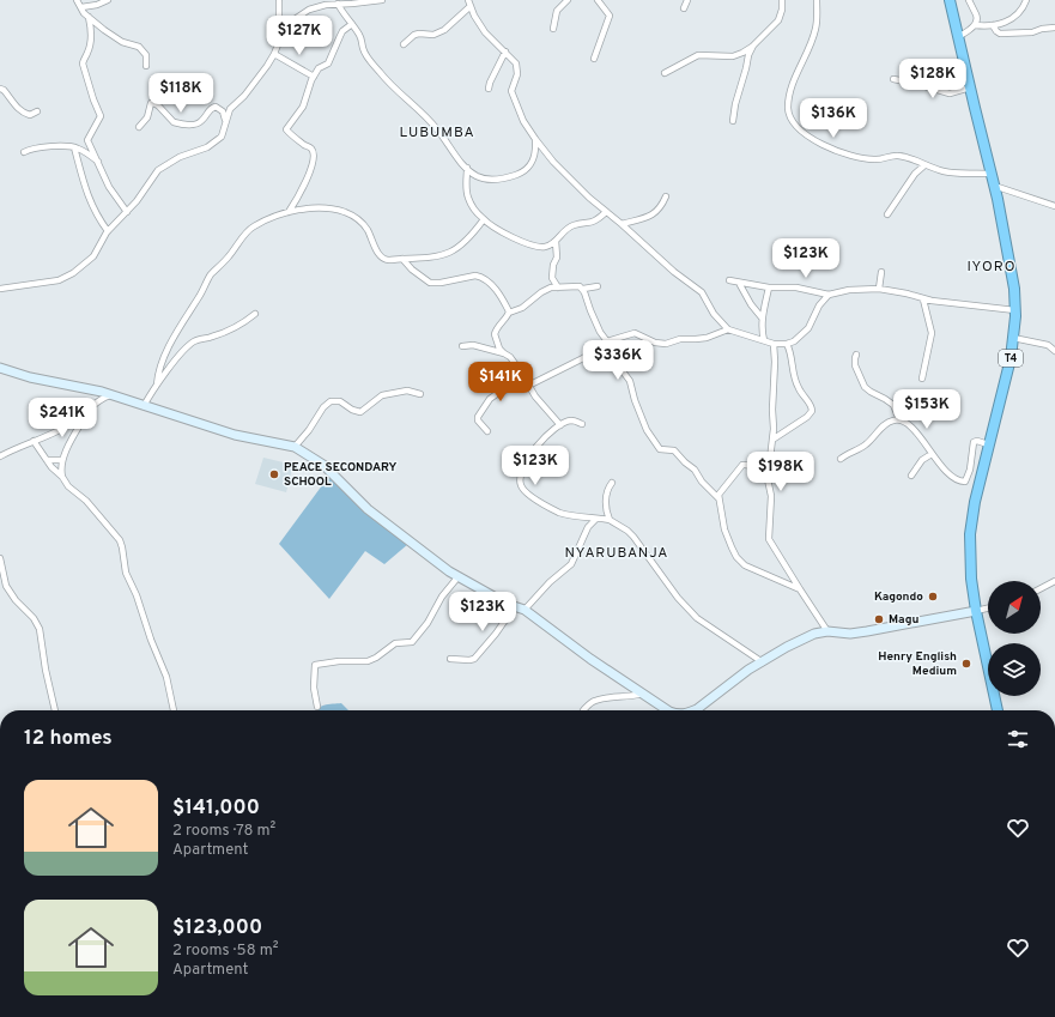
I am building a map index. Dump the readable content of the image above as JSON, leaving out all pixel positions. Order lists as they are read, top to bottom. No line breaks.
{"streets":{"highway":["T4"]},"districts":["LUBUMBA","IYORO","NYARUBANJA"],"places":["PEACE SECONDARY SCHOOL","Kagondo","Magu","Henry English Medium"],"north":"top right","page":{"price":["$127K","$128K","$118K","$136K","$123K","$336K","$141K","$153K","$241K","$123K","$198K","$123K"],"heading":"12 homes","list":[{"name":"$141,000","note":"2 rooms · 78 m² · Apartment"},{"name":"$123,000","note":"2 rooms · 58 m² · Apartment"}]}}
